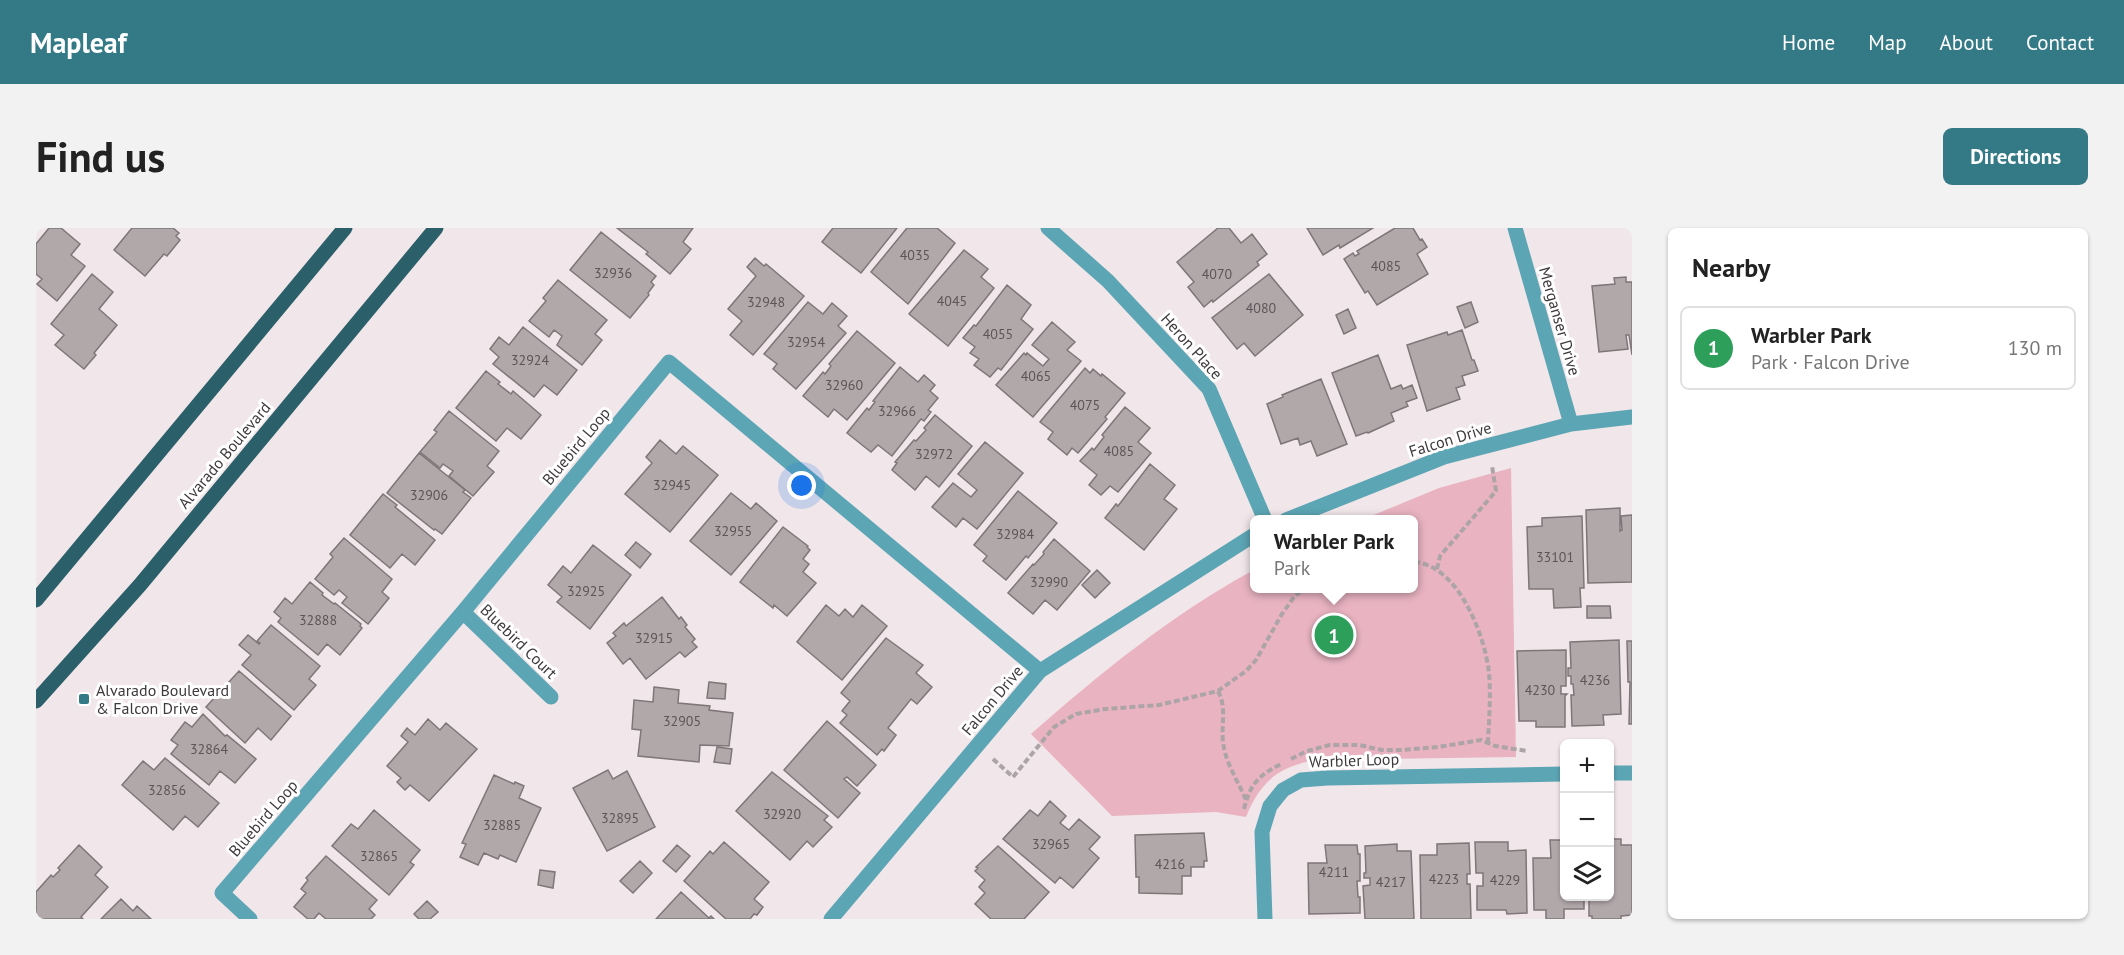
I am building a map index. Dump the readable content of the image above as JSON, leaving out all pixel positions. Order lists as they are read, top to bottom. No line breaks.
{"streets":{"main road":["Alvarado Boulevard"],"street":["Merganser Drive","Heron Place","Falcon Drive","Bluebird Loop","Bluebird Court","Warbler Loop"]},"crossings":[["Merganser Drive","Falcon Drive"],["Falcon Drive","Bluebird Loop"],["Bluebird Loop","Bluebird Court"]],"places":{"transit":["Alvarado Boulevard & Falcon Drive"]},"house_numbers":["4035","4085","32936","4070","4045","32948","4080","4055","32954","32924","4065","32960","4075","32966","4085","32972","32945","32906","32955","32984","33101","32990","32925","32888","32915","4236","4230","32905","32864","32856","32920","32895","32885","32965","32865","4216","4211","4223","4229","4217"],"page":{"header":"Mapleaf","nav":["Home","Map","About","Contact"],"buttons":"Directions","title":"Find us","heading":"Nearby","list":[{"mark":"1","name":"Warbler Park","note":"Park · Falcon Drive","value":"130 m"}],"popup":["Warbler Park","Park"],"pins":"1","map_buttons":["+","−"]}}
